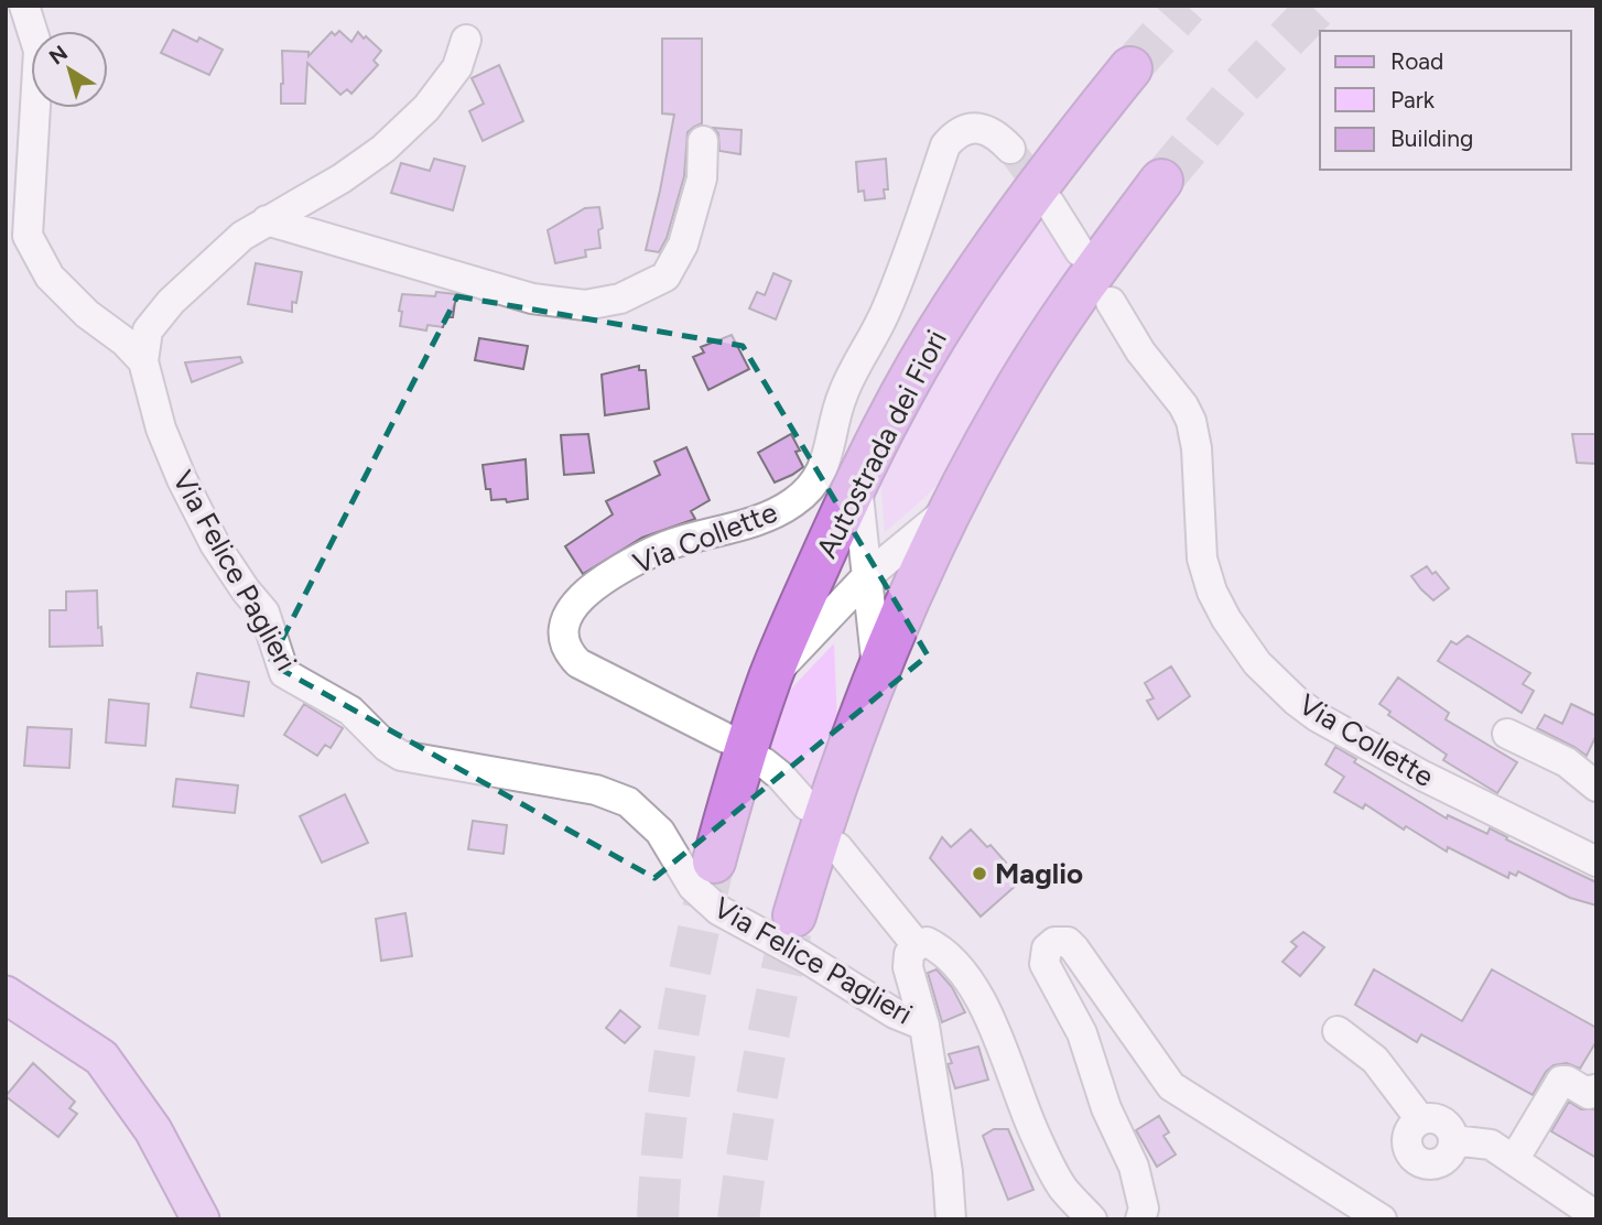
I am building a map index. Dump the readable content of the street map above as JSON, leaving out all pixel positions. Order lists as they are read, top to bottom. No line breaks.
{"streets":{"highway":["Autostrada dei Fiori"],"street":["Via Collette","Via Felice Paglieri"]},"places":["Maglio"],"legend":["Road","Park","Building"],"north":"top left"}
